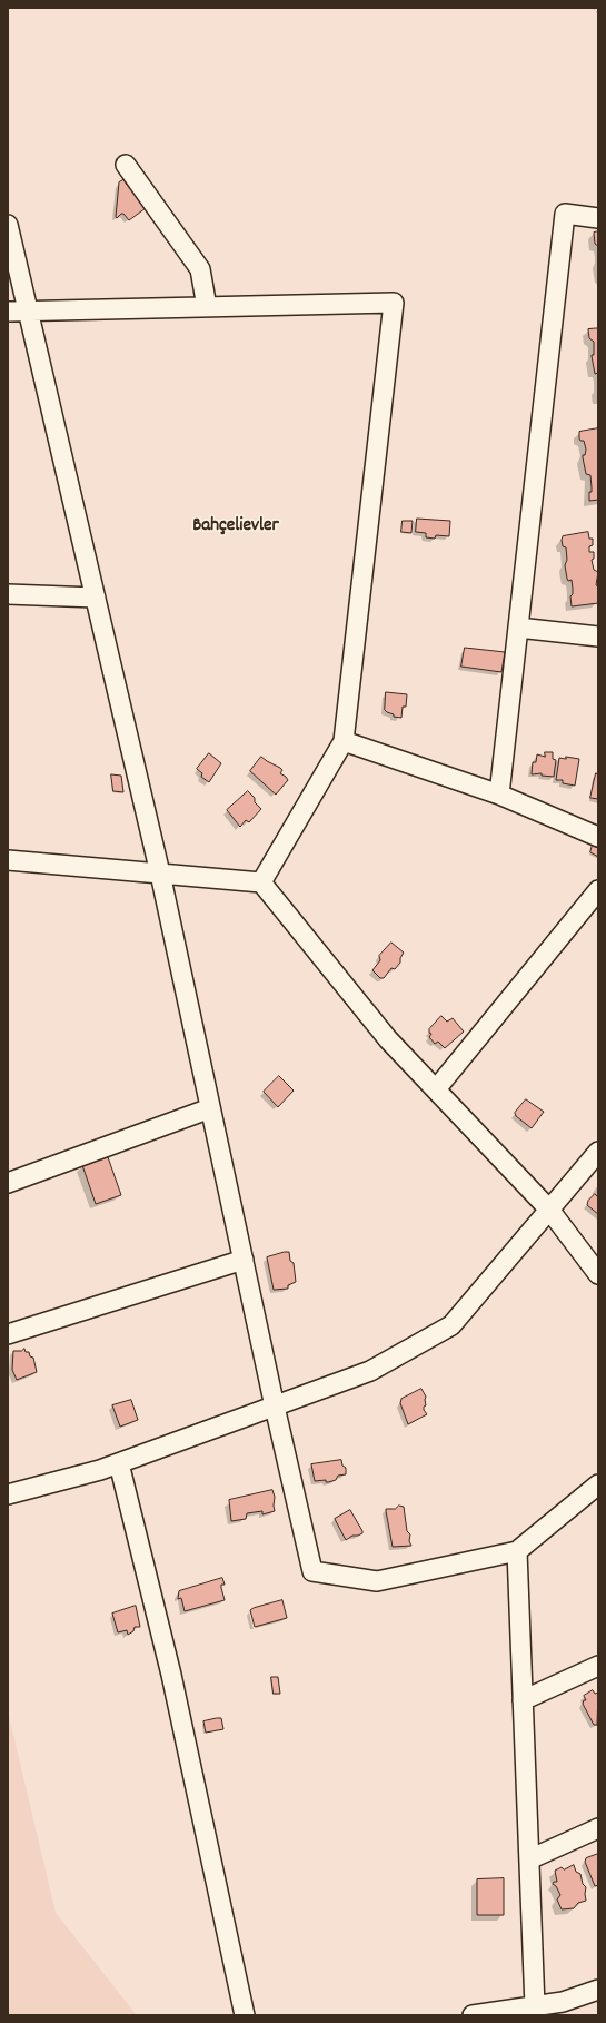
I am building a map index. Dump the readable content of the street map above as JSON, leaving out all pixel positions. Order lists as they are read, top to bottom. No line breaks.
{"districts":["Bahçelievler"]}
